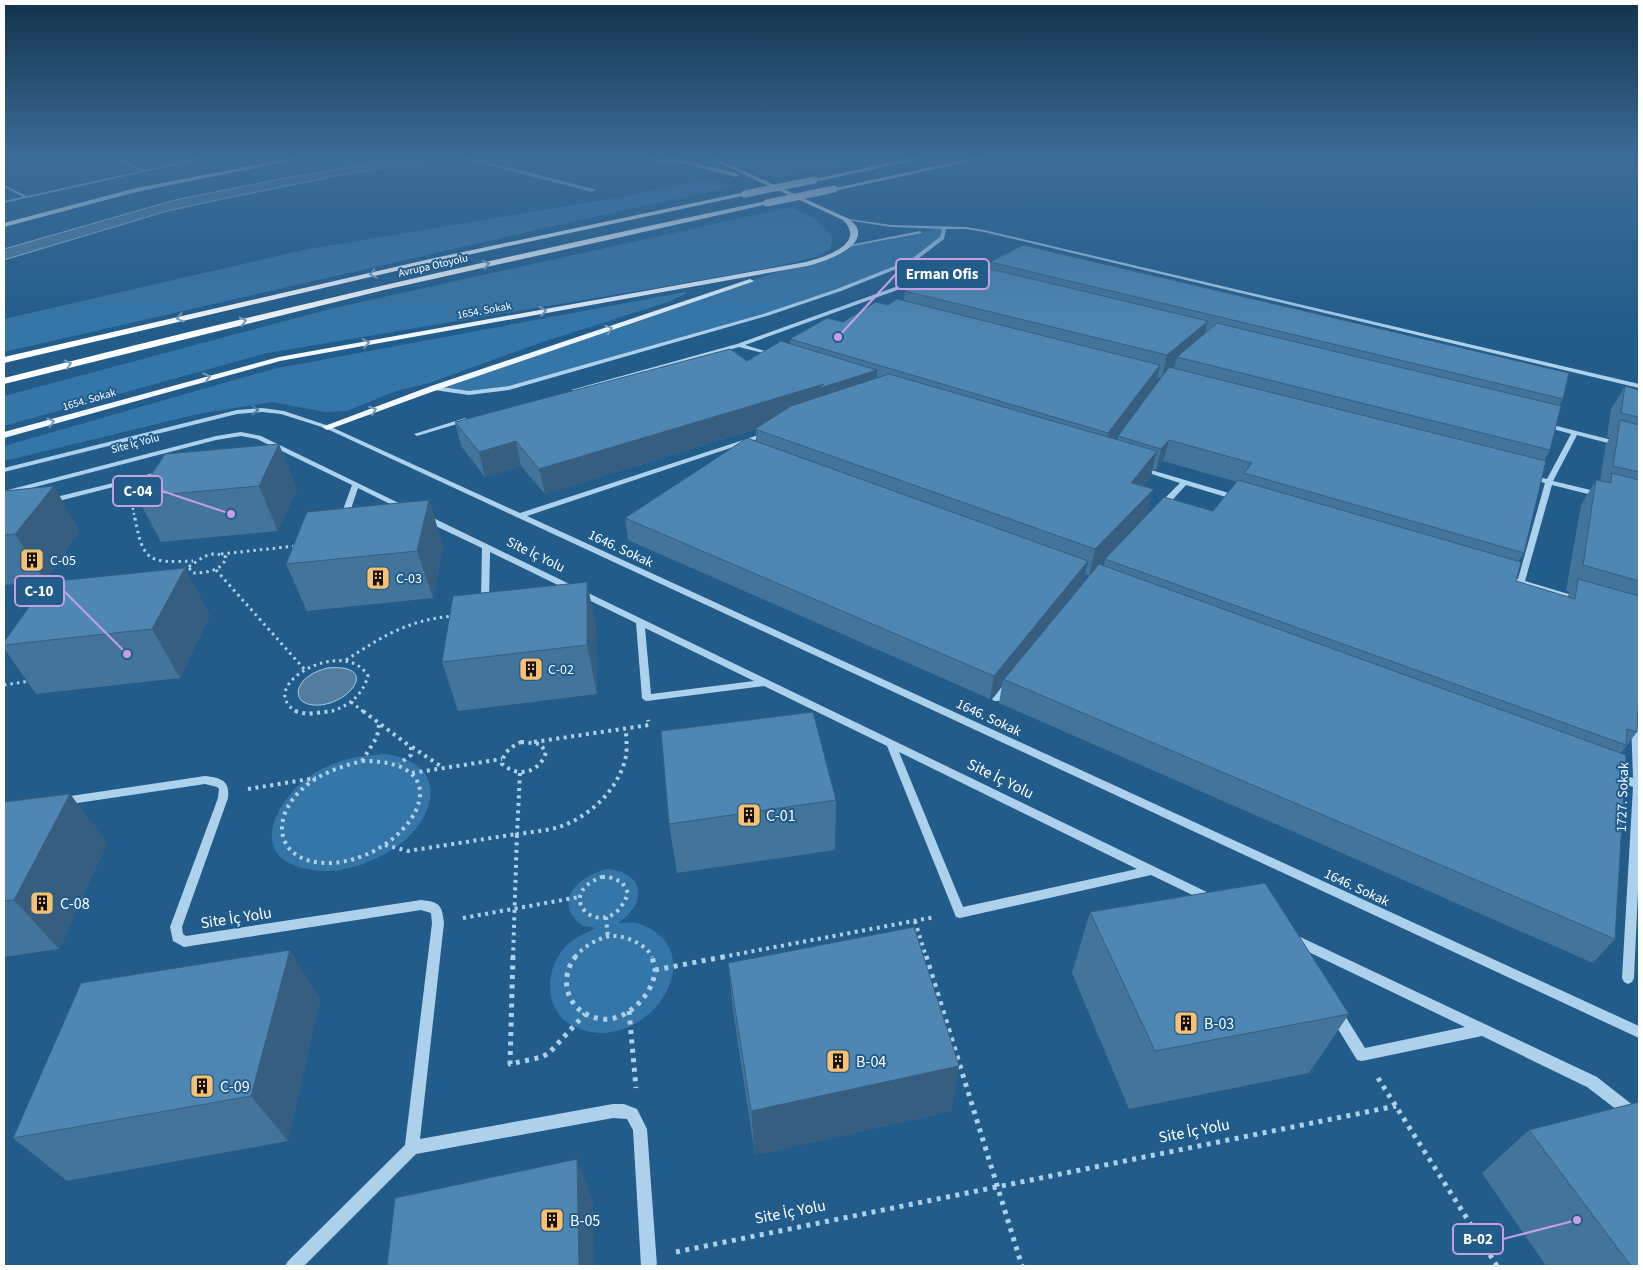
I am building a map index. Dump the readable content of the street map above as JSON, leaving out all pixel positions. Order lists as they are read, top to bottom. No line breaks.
{"streets":{"highway":["Avrupa Otoyolu"],"main road":["1654. Sokak"],"street":["Site İç Yolu","1646. Sokak","1727. Sokak"]},"places":{"other":["Erman Ofis","C-04","C-10","B-02"],"building":["C-05","C-03","C-02","C-01","C-08","B-03","B-04","C-09","B-05"]}}
